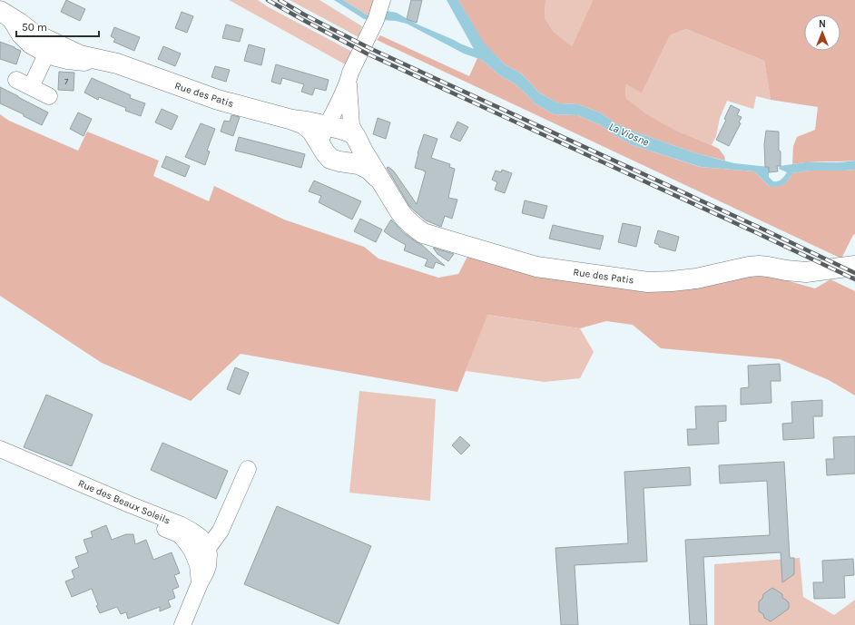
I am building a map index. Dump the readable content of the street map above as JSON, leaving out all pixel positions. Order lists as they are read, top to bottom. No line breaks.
{"streets":{"main road":["Rue des Patis"],"street":["Rue des Beaux Soleils"]},"water":["La Viosne"],"house_numbers":["7"],"scale_bar":"50 m","north":"top"}
